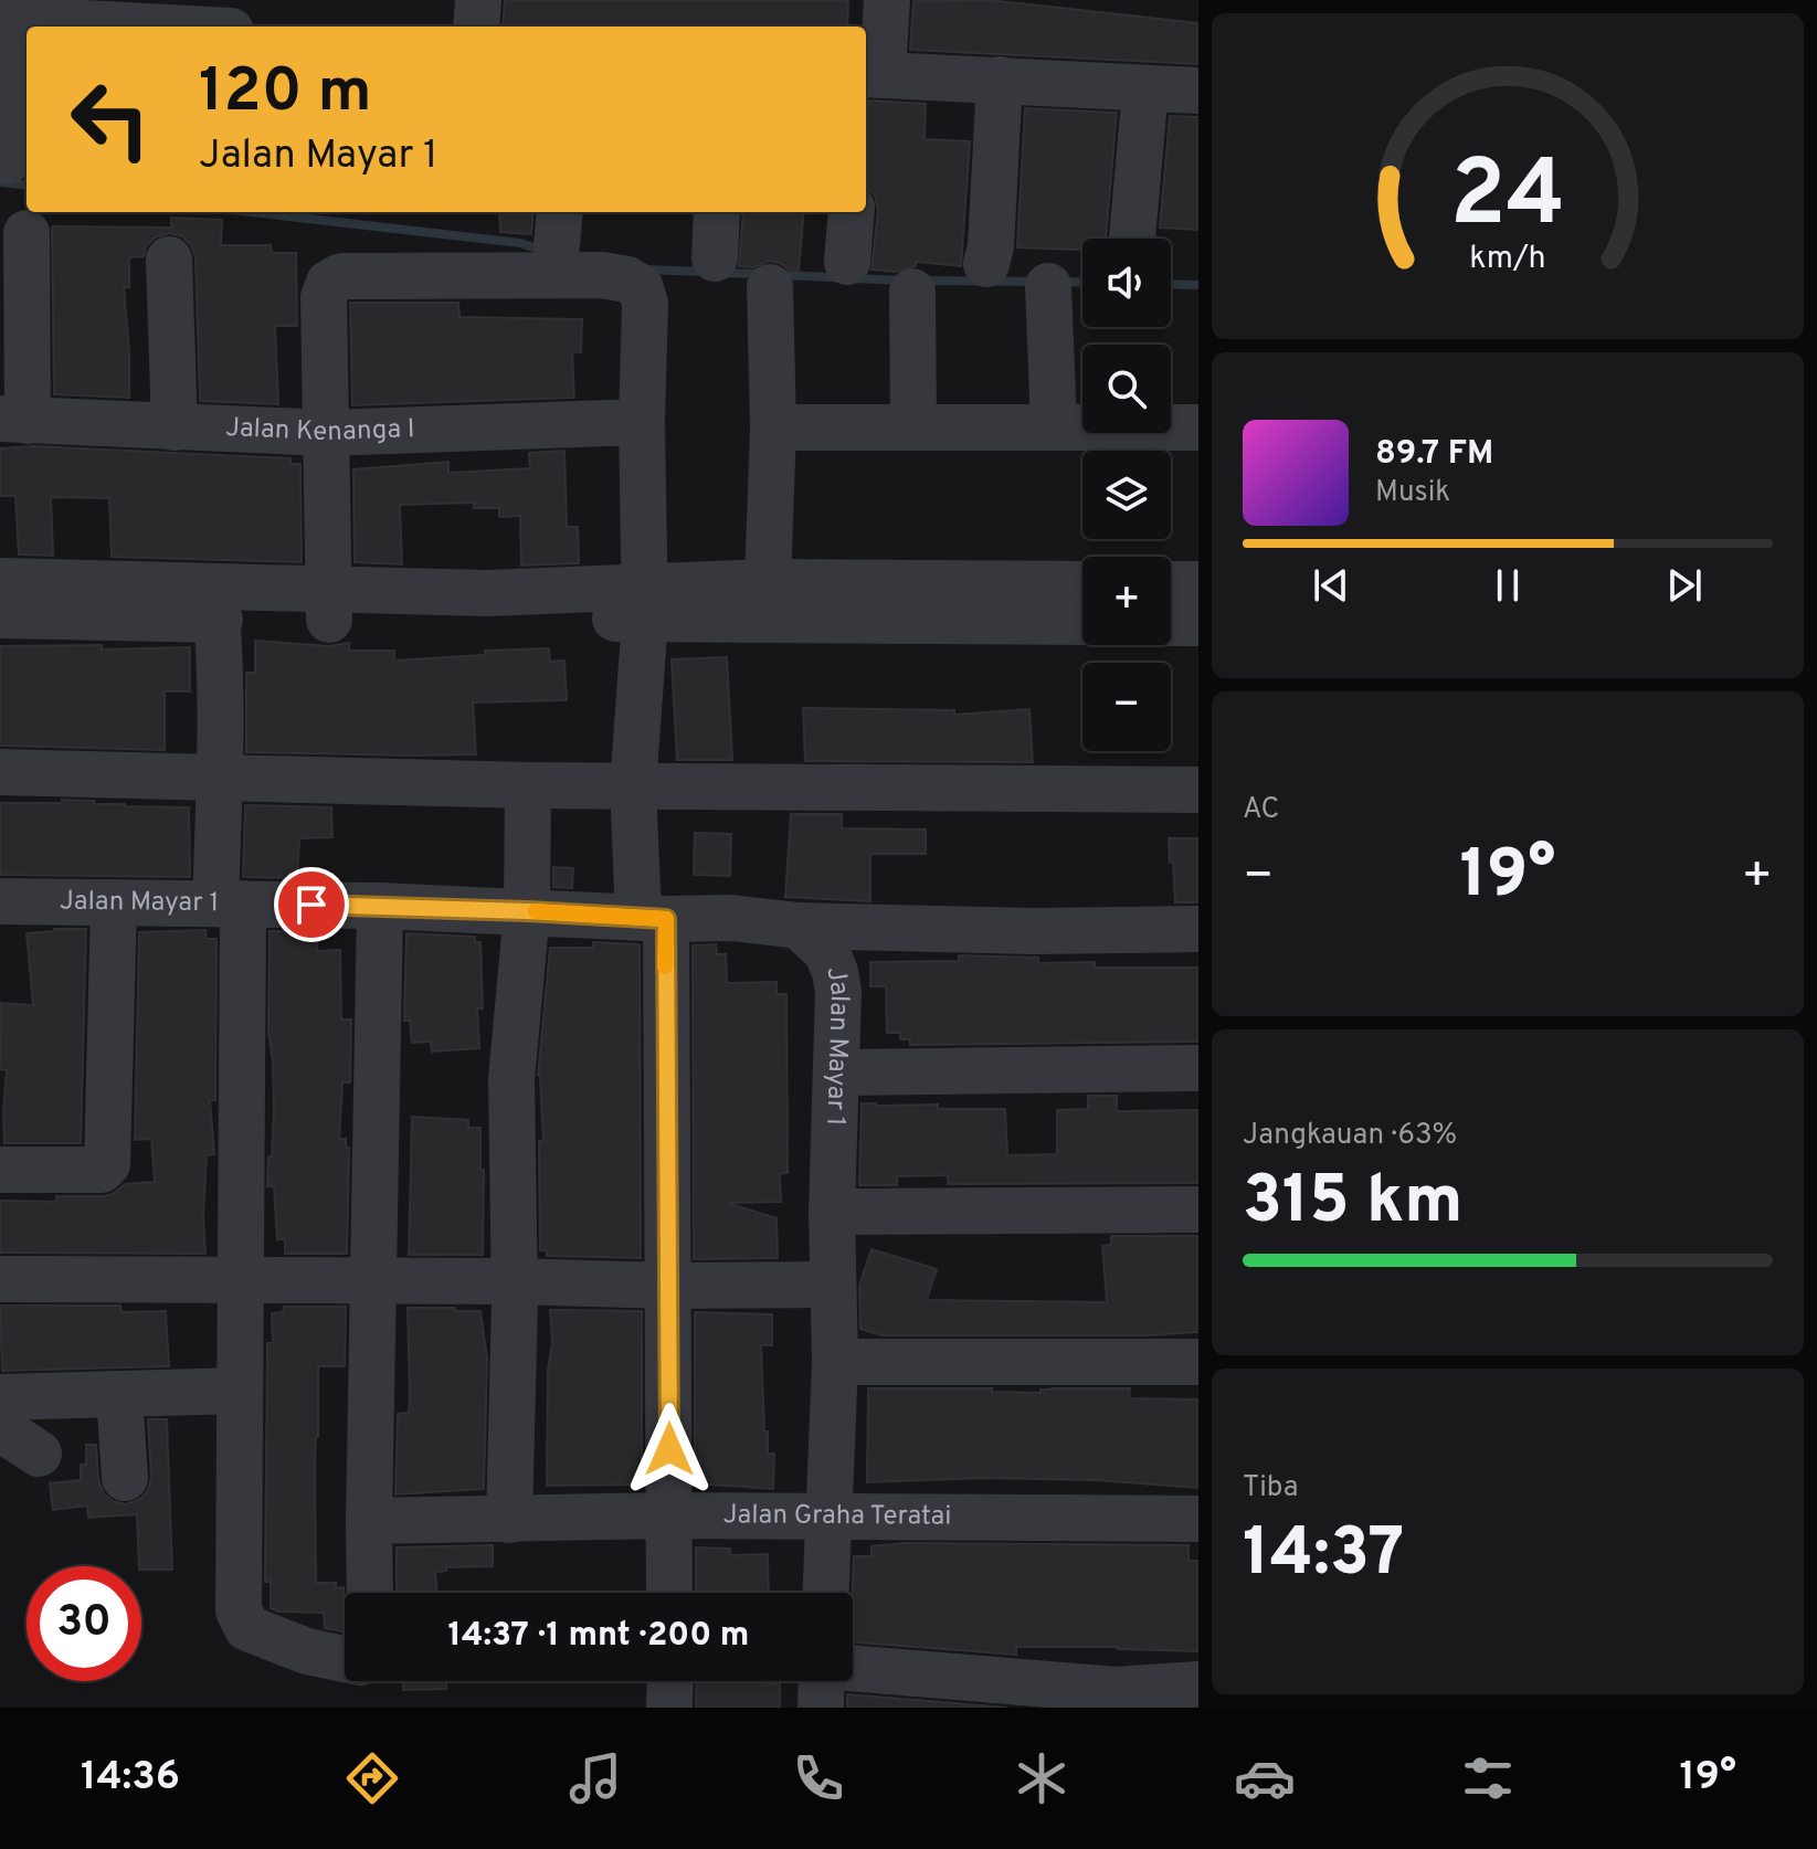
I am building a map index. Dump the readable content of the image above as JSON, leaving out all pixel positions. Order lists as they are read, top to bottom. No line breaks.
{"streets":{"street":["Jalan Kenanga I","Jalan Mayar 1","Jalan Graha Teratai"]},"crossings":[["Jalan Mayar 1","Jalan Graha Teratai"]],"page":{"turn":["120 m","Jalan Mayar 1"],"map_buttons":["+","−"],"song":["89.7 FM","Musik"],"tile":["AC",["Jangkauan · 63%","315 km"],["Tiba","14:37"]],"heat":["−","19°","+"],"limit":"30","trip":"14:37 · 1 mnt · 200 m","tabs":["14:36","19°"],"gauge":["24","km/h"]}}
